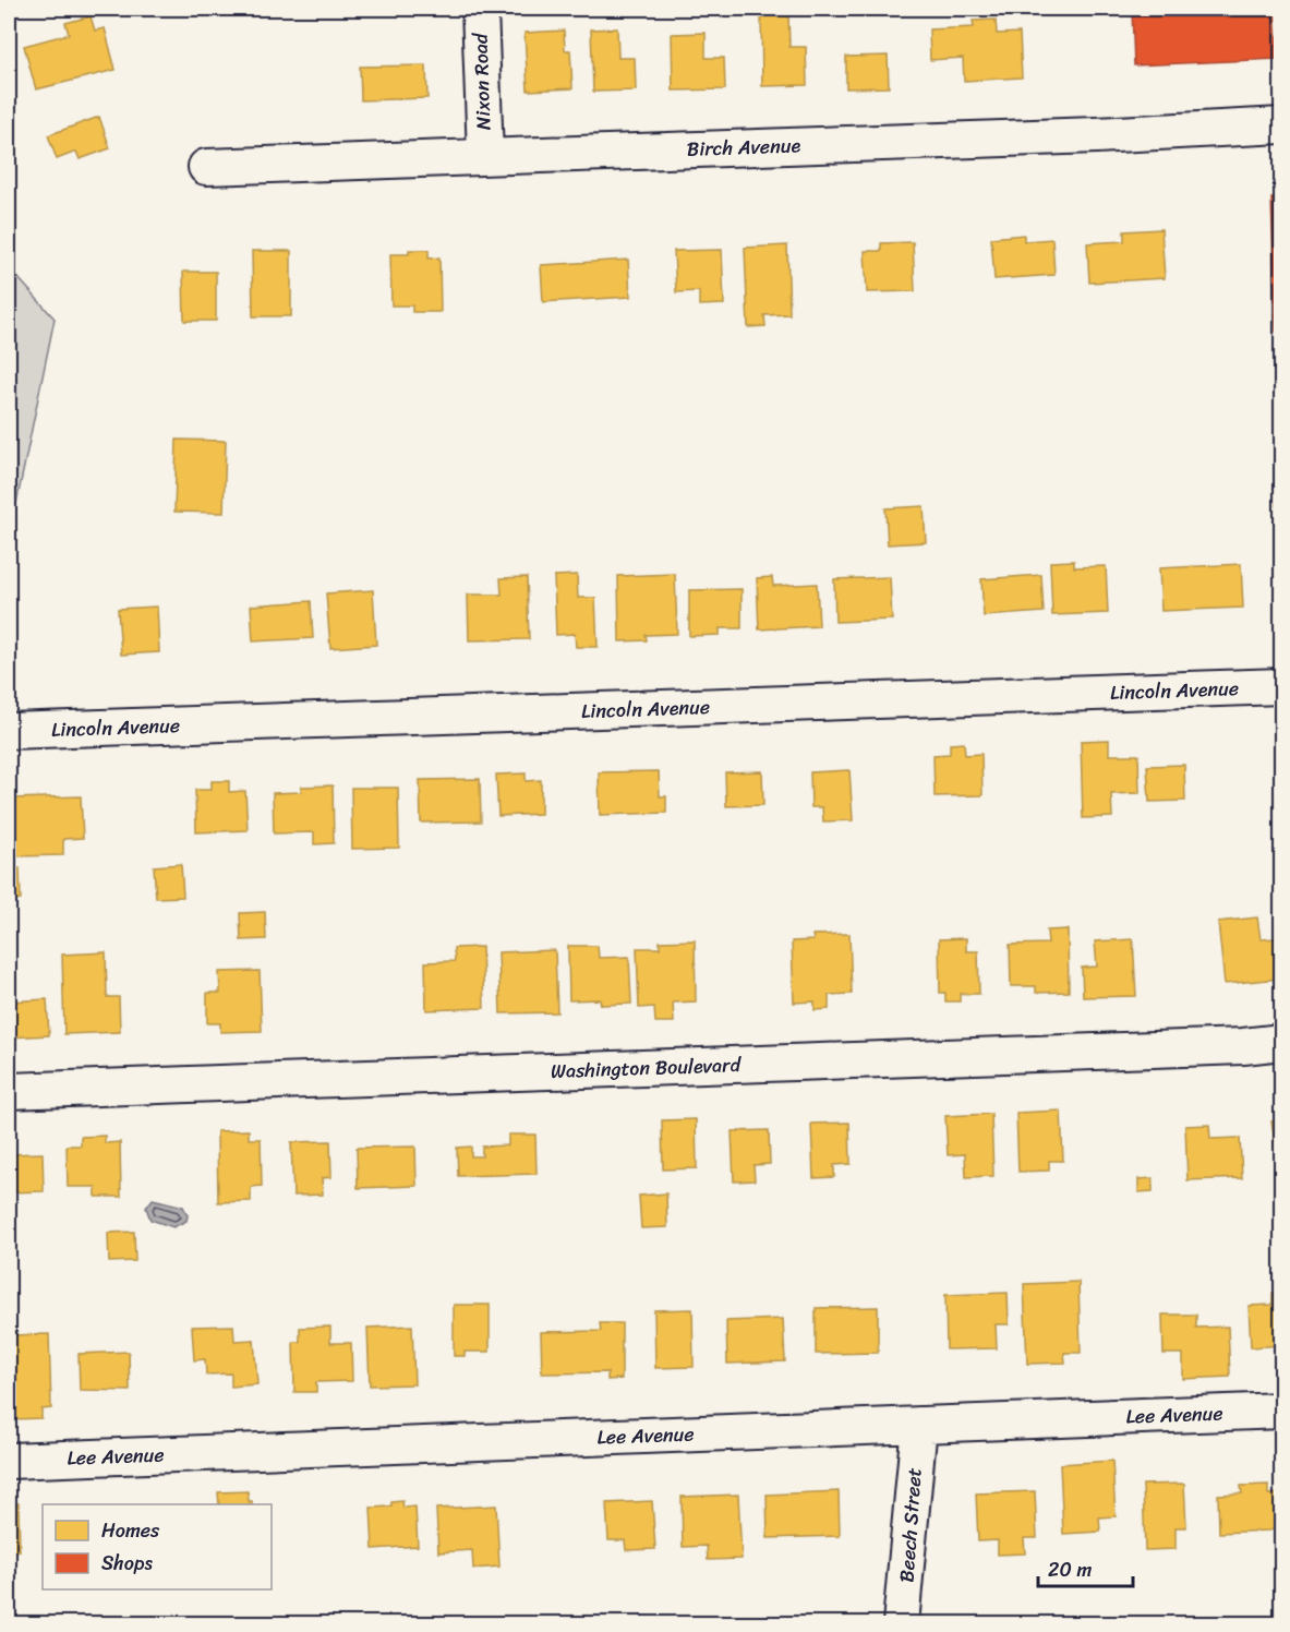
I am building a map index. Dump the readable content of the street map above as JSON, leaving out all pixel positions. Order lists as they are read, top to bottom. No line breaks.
{"streets":{"street":["Nixon Road","Birch Avenue","Lincoln Avenue","Washington Boulevard","Lee Avenue","Beech Street"]},"crossings":[["Nixon Road","Birch Avenue"],["Lee Avenue","Beech Street"]],"legend":["Homes","Shops"],"scale_bar":"20 m"}
